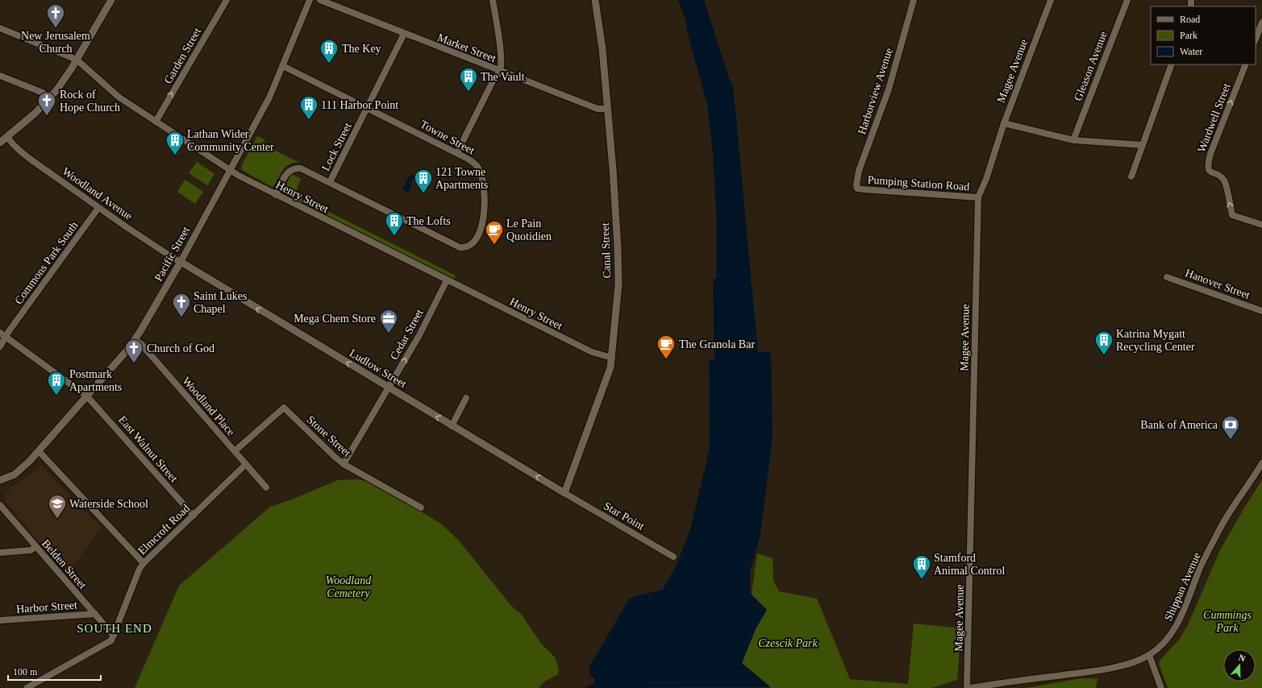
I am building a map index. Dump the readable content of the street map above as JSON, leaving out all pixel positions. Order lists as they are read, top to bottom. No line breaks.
{"streets":{"street":["Market Street","Garden Street","Gleason Avenue","Magee Avenue","Harborview Avenue","Wardwell Street","Towne Street","Lock Street","Pumping Station Road","Woodland Avenue","Henry Street","Canal Street","Pacific Street","Commons Park South","Hanover Street","Cedar Street","Ludlow Street","Woodland Place","Stone Street","East Walnut Street","Star Point","Elmcroft Road","Belden Street","Shippan Avenue","Harbor Street"]},"crossings":[["Market Street","Lock Street"],["Market Street","Canal Street"],["Garden Street","Henry Street"],["Magee Avenue","Pumping Station Road"],["Harborview Avenue","Pumping Station Road"],["Towne Street","Lock Street"],["Towne Street","Henry Street"],["Towne Street","Pacific Street"],["Woodland Avenue","Pacific Street"],["Woodland Avenue","Commons Park South"],["Woodland Avenue","Ludlow Street"],["Henry Street","Canal Street"],["Henry Street","Pacific Street"],["Henry Street","Cedar Street"],["Canal Street","Ludlow Street"],["Canal Street","Star Point"],["Pacific Street","Ludlow Street"],["Pacific Street","Woodland Place"],["Pacific Street","East Walnut Street"],["Commons Park South","East Walnut Street"],["Cedar Street","Ludlow Street"],["Cedar Street","Stone Street"],["Ludlow Street","Star Point"],["Woodland Place","Stone Street"],["Woodland Place","Elmcroft Road"],["East Walnut Street","Elmcroft Road"],["Elmcroft Road","Belden Street"],["Belden Street","Harbor Street"]],"one_way":["Garden Street","Wardwell Street","Cedar Street","Ludlow Street"],"districts":["SOUTH END"],"parks":["Woodland Cemetery","Cummings Park","Czescik Park"],"places":{"church":["New Jerusalem Church","Rock of Hope Church","Saint Lukes Chapel","Church of God"],"building":["The Key","The Vault","111 Harbor Point","Lathan Wider Community Center","121 Towne Apartments","The Lofts","Katrina Mygatt Recycling Center","Postmark Apartments","Stamford Animal Control"],"cafe":["Le Pain Quotidien","The Granola Bar"],"office":["Mega Chem Store"],"bank":["Bank of America"],"school or university":["Waterside School"]},"legend":["Road","Park","Water"],"scale_bar":"100 m","north":"top"}
